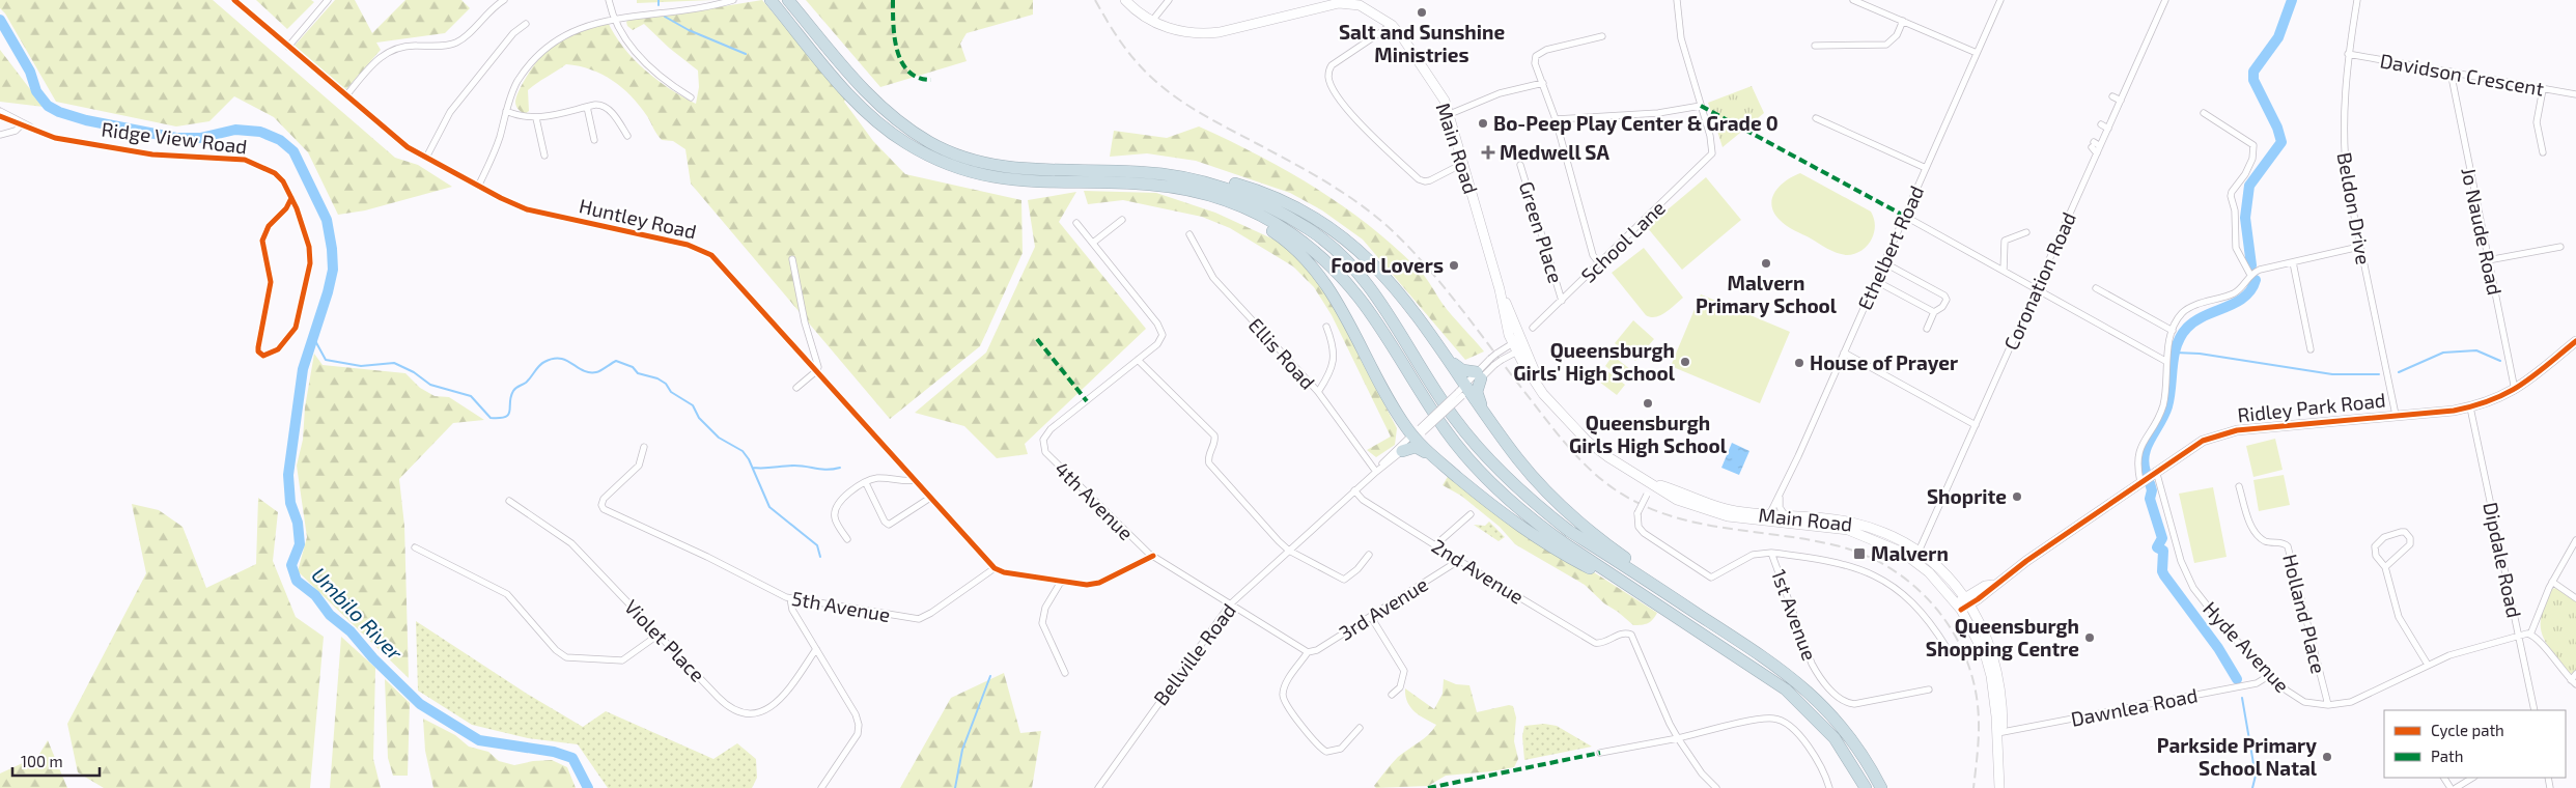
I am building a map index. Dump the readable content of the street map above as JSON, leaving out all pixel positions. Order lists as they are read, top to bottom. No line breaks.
{"streets":{"main road":["Main Road","Ridley Park Road"],"street":["Davidson Crescent","Ridge View Road","Beldon Drive","Huntley Road","Jo Naude Road","Green Place","School Lane","Ethelbert Road","Coronation Road","Ellis Road","4th Avenue","Dipdale Road","2nd Avenue","5th Avenue","3rd Avenue","Holland Place","1st Avenue","Violet Place","Hyde Avenue","Bellville Road","Dawnlea Road"]},"crossings":[["Davidson Crescent","Beldon Drive"],["Davidson Crescent","Jo Naude Road"],["Main Road","Ethelbert Road"],["Main Road","Coronation Road"],["Main Road","Ridley Park Road"],["Main Road","1st Avenue"],["Main Road","Bellville Road"],["Main Road","Dawnlea Road"],["Beldon Drive","Ridley Park Road"],["Huntley Road","5th Avenue"],["Jo Naude Road","Ridley Park Road"],["Green Place","School Lane"],["Ellis Road","Bellville Road"],["Ridley Park Road","Dipdale Road"],["Ridley Park Road","Hyde Avenue"],["4th Avenue","3rd Avenue"],["4th Avenue","Bellville Road"],["Dipdale Road","Hyde Avenue"],["2nd Avenue","3rd Avenue"],["2nd Avenue","Bellville Road"],["Holland Place","Hyde Avenue"],["Hyde Avenue","Dawnlea Road"]],"water":["Umbilo River"],"places":{"other":["Salt and Sunshine Ministries","Bo-Peep Play Center & Grade 0","Malvern Primary School","Food Lovers","Queensburgh Girls' High School","House of Prayer","Queensburgh Girls High School","Shoprite","Queensburgh Shopping Centre","Parkside Primary School Natal"],"health":["Medwell SA"],"transit":["Malvern"]},"legend":["Cycle path","Path"],"scale_bar":"100 m"}
